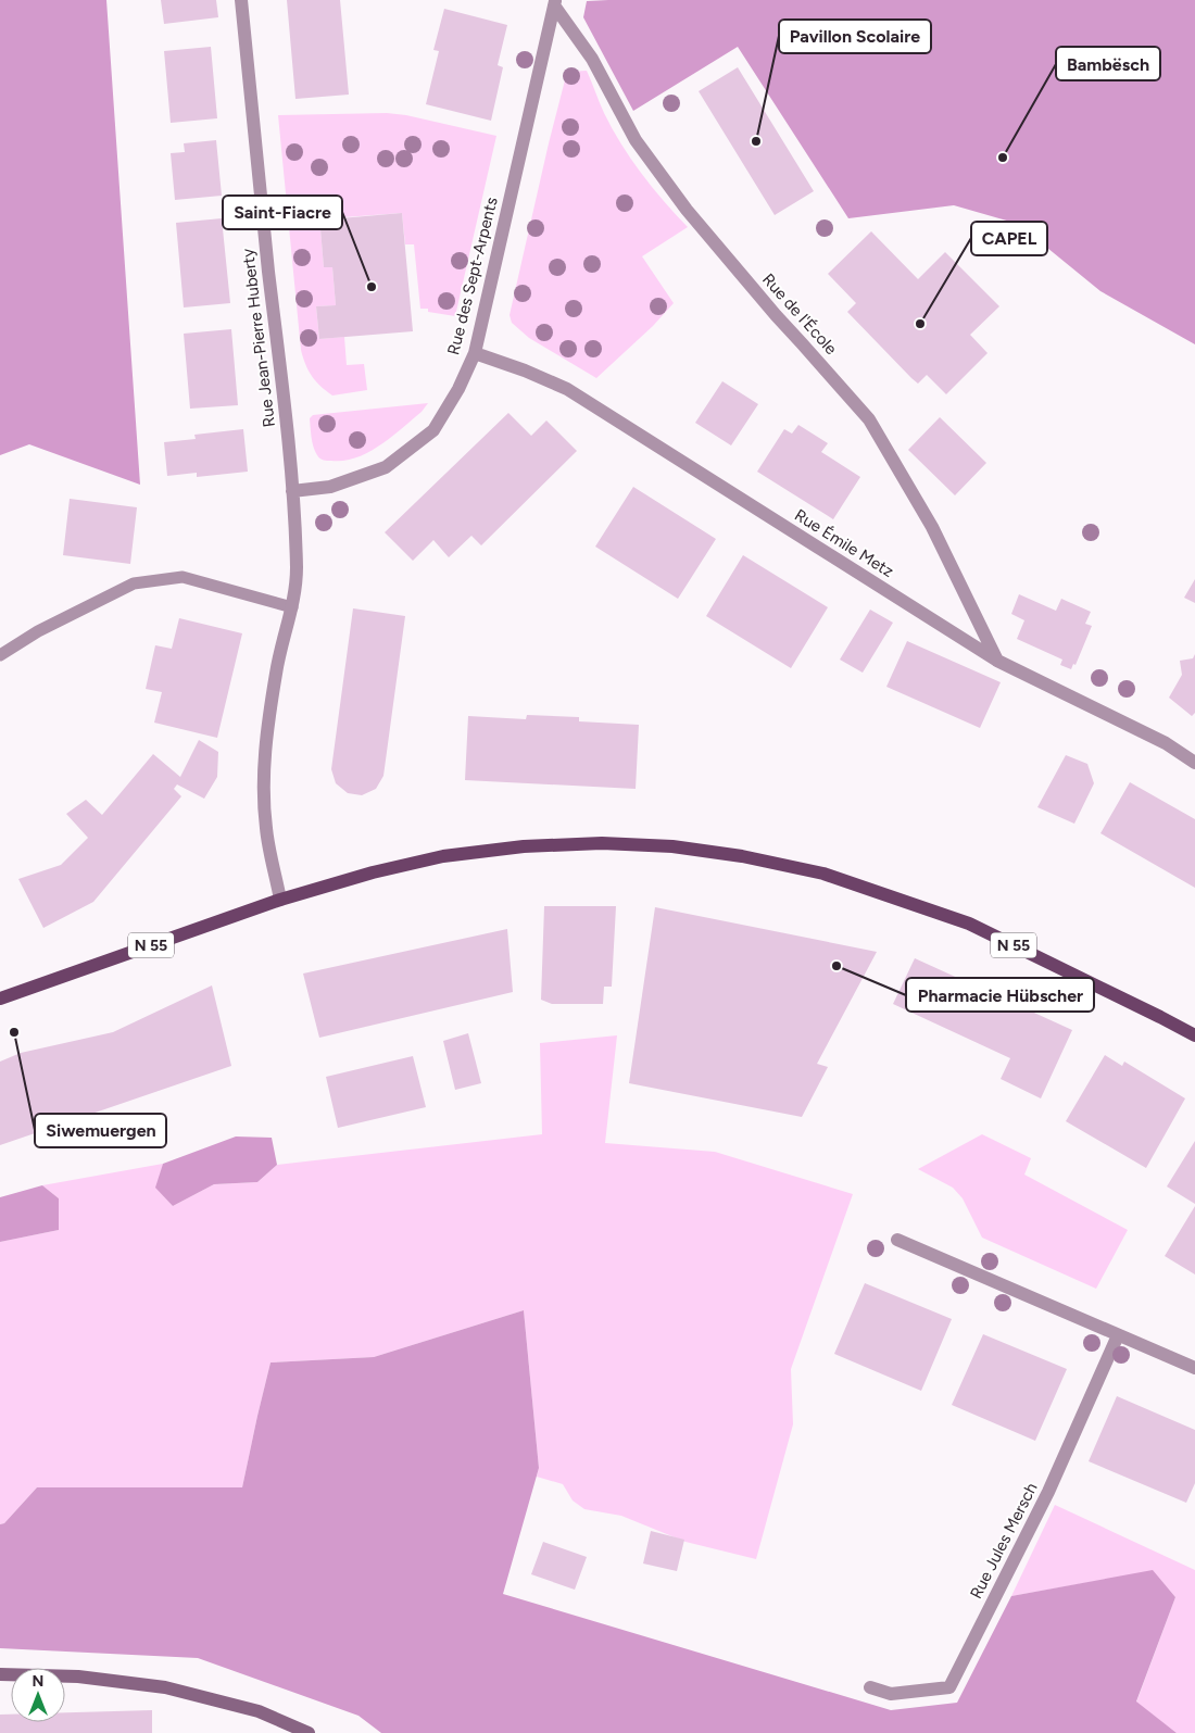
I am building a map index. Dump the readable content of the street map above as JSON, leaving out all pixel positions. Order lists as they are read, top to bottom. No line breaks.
{"streets":{"main road":["N 55"],"street":["Rue des Sept-Arpents","Rue de l'École","Rue Jean-Pierre Huberty","Rue Émile Metz","Rue Jules Mersch"]},"crossings":[["Rue des Sept-Arpents","Rue de l'École"],["Rue des Sept-Arpents","Rue Jean-Pierre Huberty"],["Rue des Sept-Arpents","Rue Émile Metz"],["Rue de l'École","Rue Émile Metz"],["Rue Jean-Pierre Huberty","N 55"]],"places":["Pavillon Scolaire","Bambësch","Saint-Fiacre","CAPEL","Pharmacie Hübscher","Siwemuergen"],"north":"top"}
